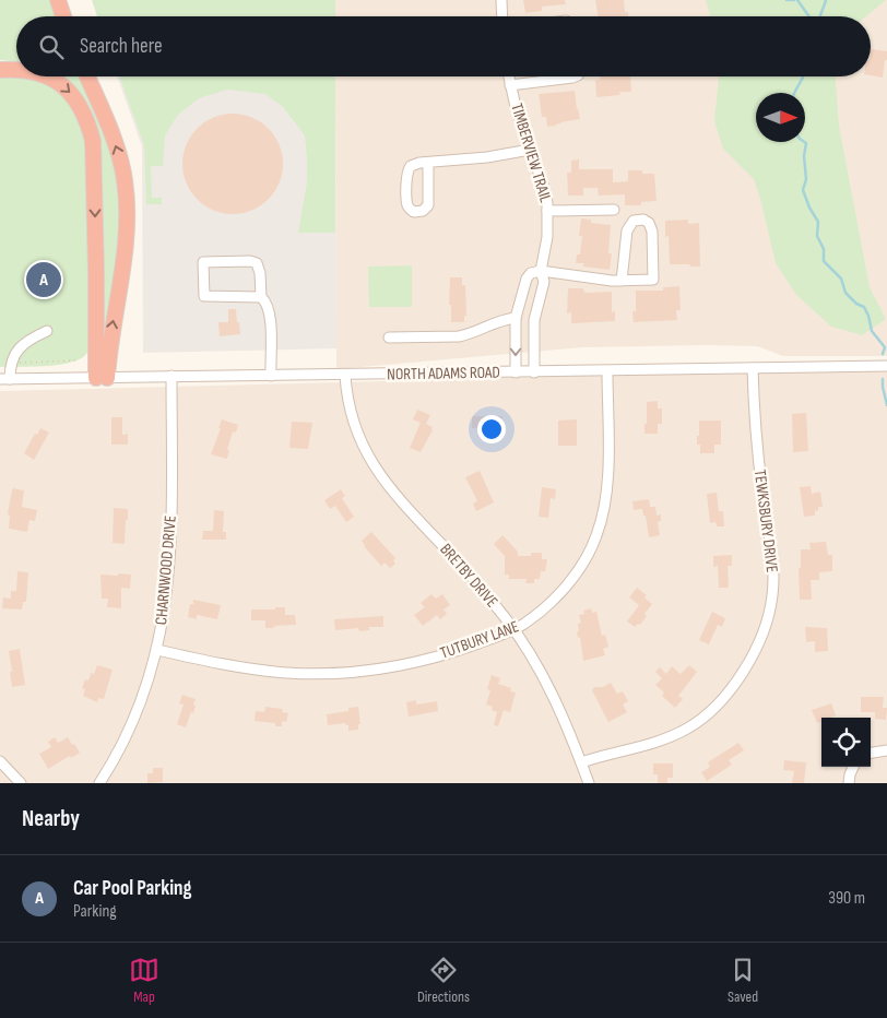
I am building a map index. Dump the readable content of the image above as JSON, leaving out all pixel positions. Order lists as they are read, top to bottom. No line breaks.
{"streets":{"street":["TIMBERVIEW TRAIL","NORTH ADAMS ROAD","TEWKSBURY DRIVE","CHARNWOOD DRIVE","BRETBY DRIVE","TUTBURY LANE"]},"crossings":[["TIMBERVIEW TRAIL","NORTH ADAMS ROAD"],["NORTH ADAMS ROAD","TEWKSBURY DRIVE"],["NORTH ADAMS ROAD","CHARNWOOD DRIVE"],["NORTH ADAMS ROAD","BRETBY DRIVE"],["NORTH ADAMS ROAD","TUTBURY LANE"],["TEWKSBURY DRIVE","BRETBY DRIVE"],["CHARNWOOD DRIVE","TUTBURY LANE"],["BRETBY DRIVE","TUTBURY LANE"]],"north":"right","page":{"search":"Search here","pins":"A","heading":"Nearby","list":[{"mark":"A","name":"Car Pool Parking","note":"Parking","value":"390 m"}],"nav":["Map","Directions","Saved"]}}
